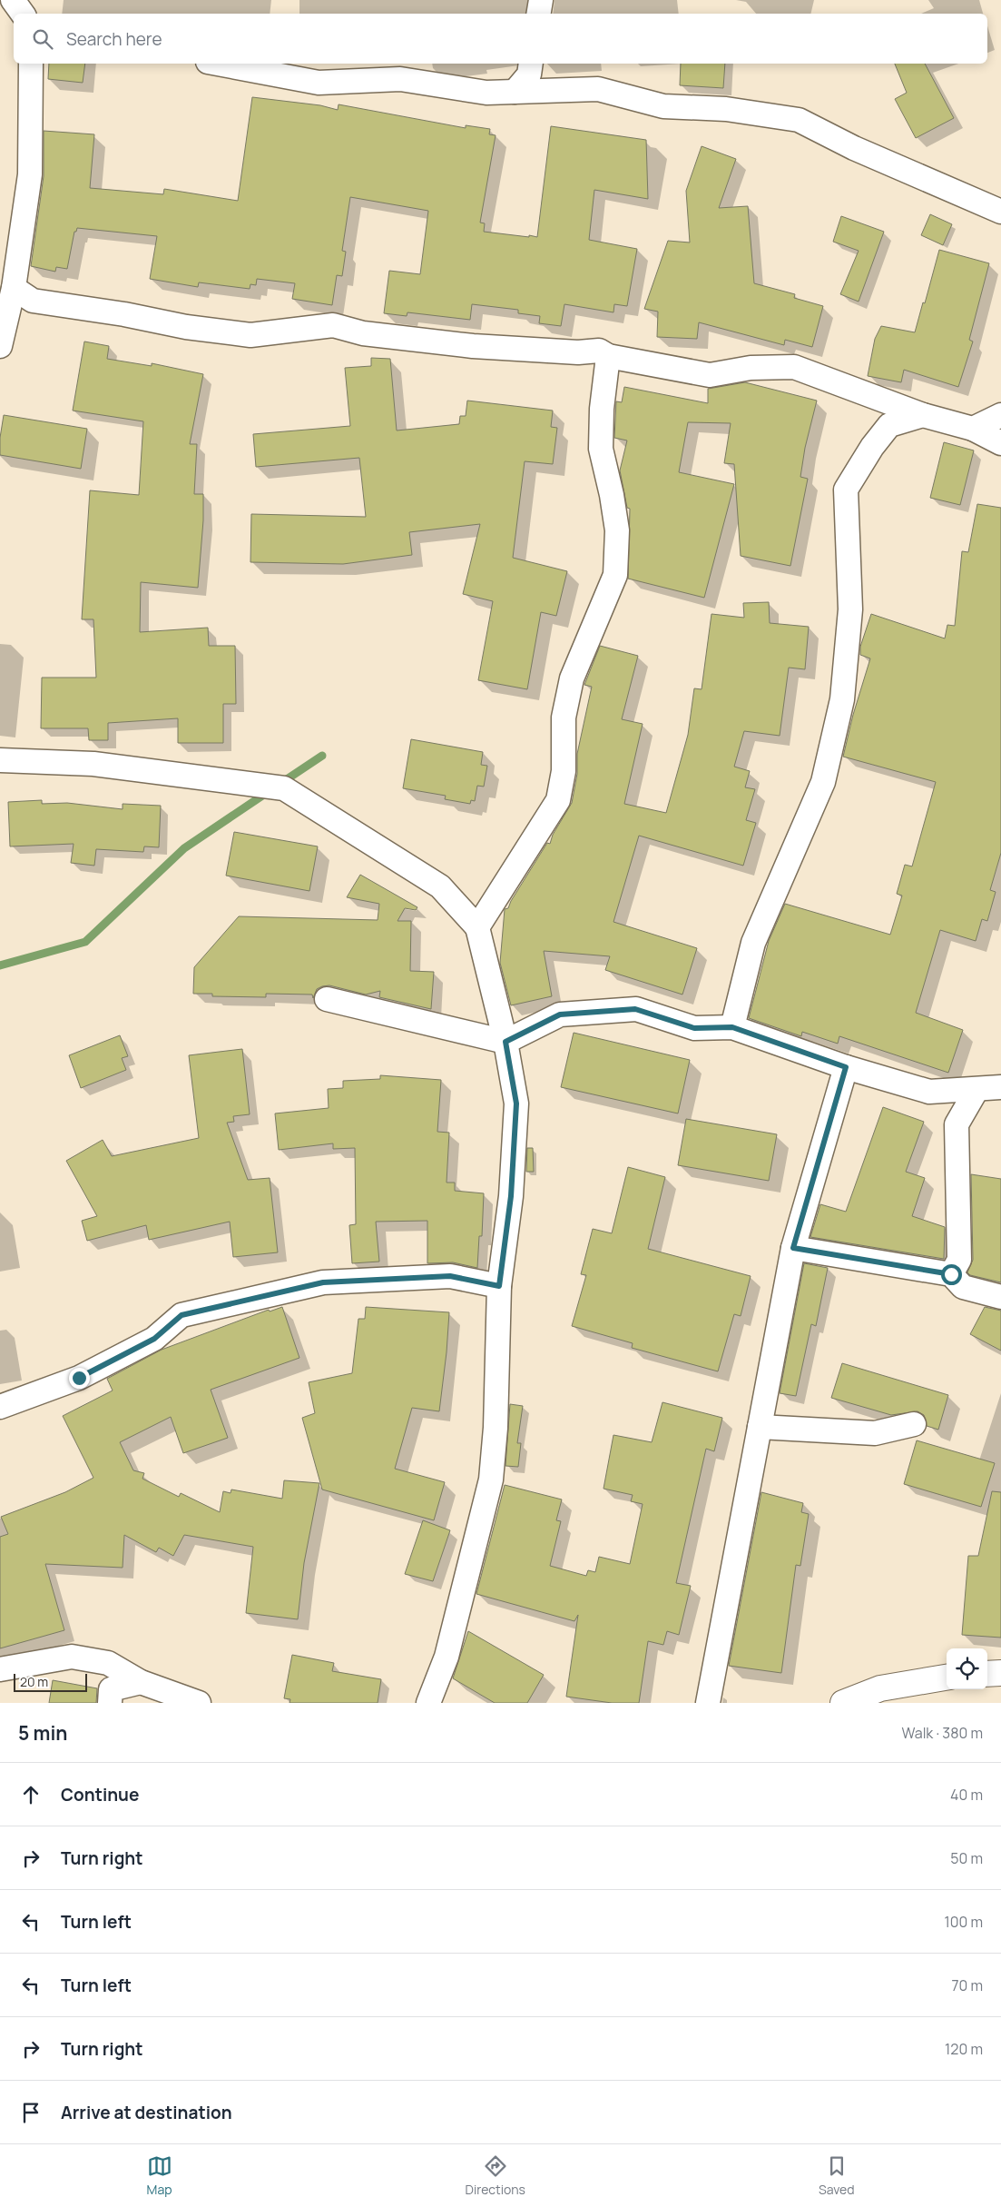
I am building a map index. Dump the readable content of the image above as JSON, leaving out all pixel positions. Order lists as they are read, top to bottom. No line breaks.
{"scale_bar":"20 m","page":{"search":"Search here","scale":"20 m","heading":["5 min","Walk · 380 m"],"list":[["Continue","40 m"],["Turn right","50 m"],["Turn left","100 m"],["Turn left","70 m"],["Turn right","120 m"],"Arrive at destination"],"nav":["Map","Directions","Saved"]}}
